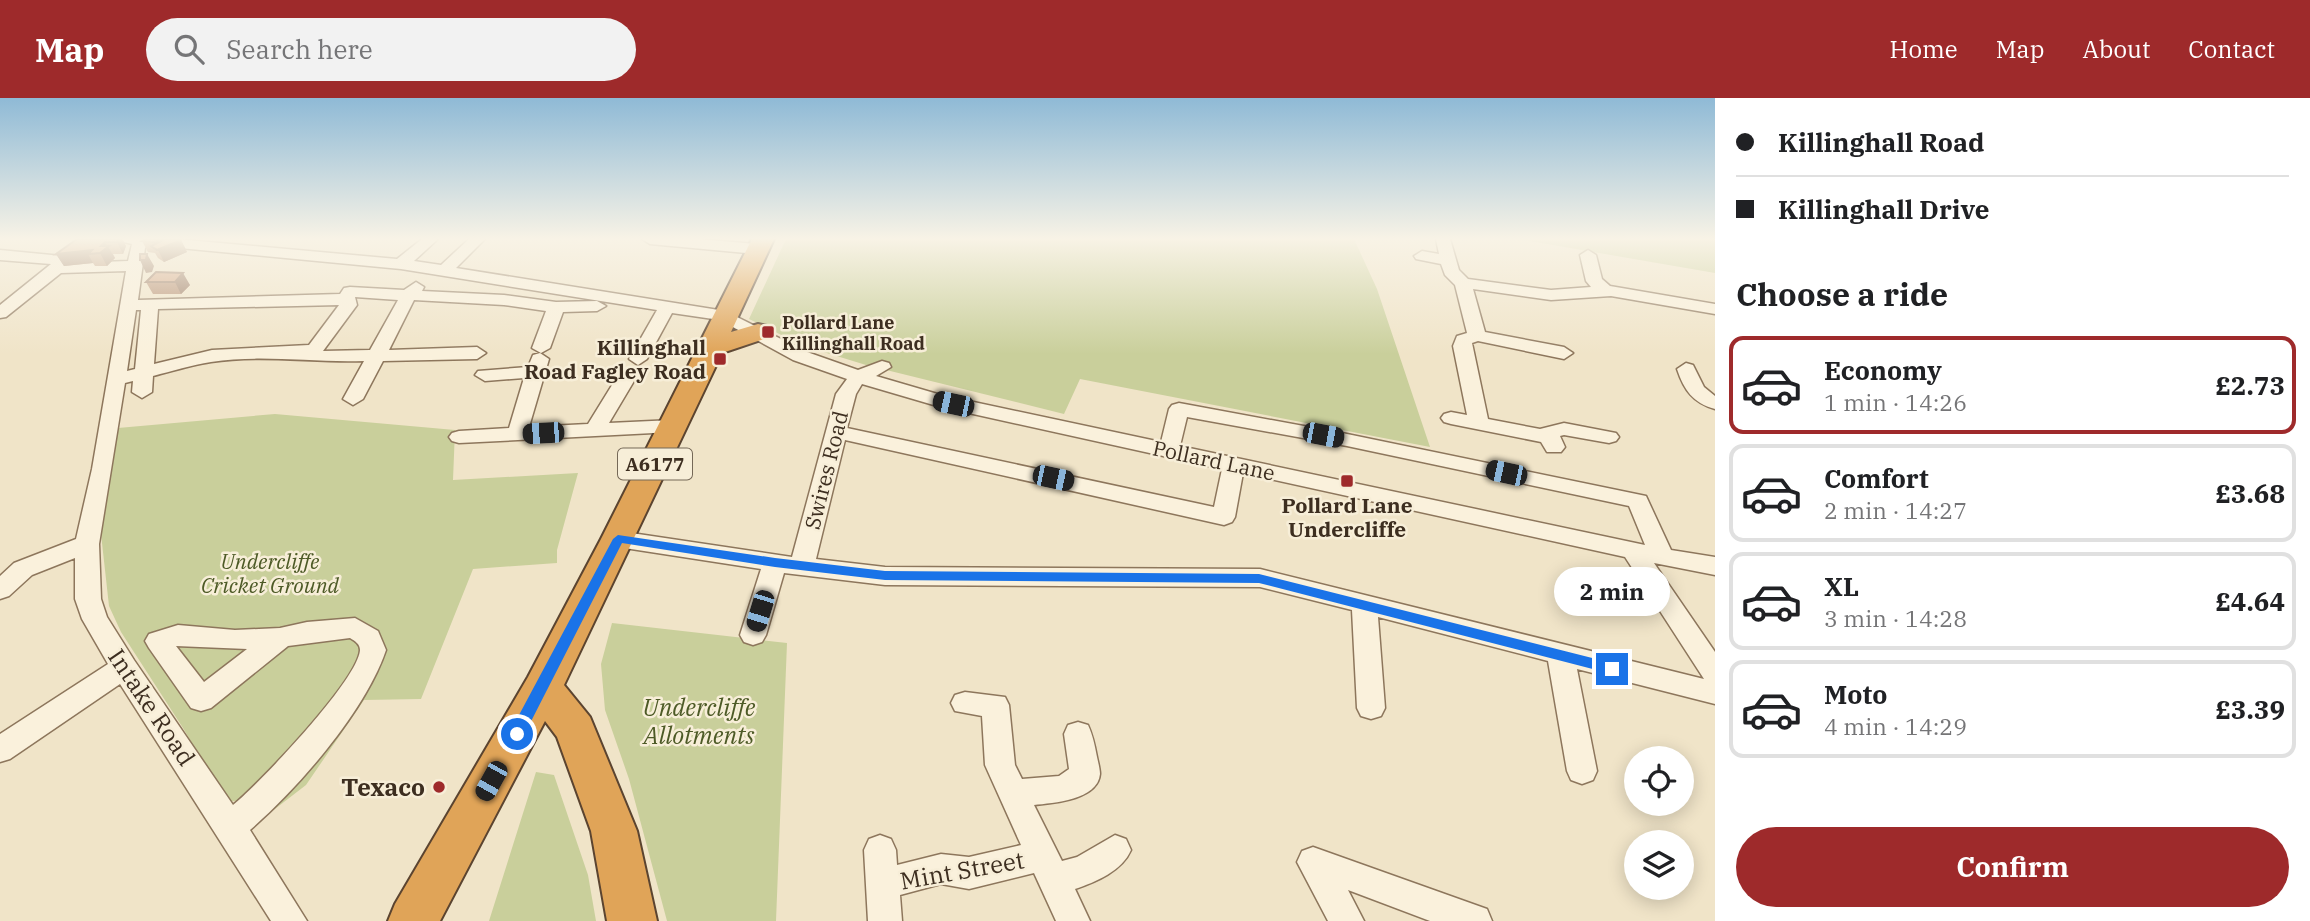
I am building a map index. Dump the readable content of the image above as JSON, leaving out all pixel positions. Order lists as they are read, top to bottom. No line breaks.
{"streets":{"highway":["A6177"],"street":["Pollard Lane","Swires Road","Intake Road","Mint Street"]},"crossings":[["Pollard Lane","A6177"],["Pollard Lane","Swires Road"]],"parks":["Undercliffe Cricket Ground","Undercliffe Allotments"],"places":{"transit":["Pollard Lane Killinghall Road","Killinghall Road Fagley Road","Pollard Lane Undercliffe"],"other":["Texaco"]},"page":{"header":"Map","search":"Search here","nav":["Home","Map","About","Contact"],"banner":["Killinghall Road","Killinghall Drive"],"heading":"Choose a ride","list":[{"name":"Economy","note":"1 min · 14:26","value":"£2.73"},{"name":"Comfort","note":"2 min · 14:27","value":"£3.68"},{"name":"XL","note":"3 min · 14:28","value":"£4.64"},{"name":"Moto","note":"4 min · 14:29","value":"£3.39"}],"bubble":"2 min","buttons":"Confirm"}}
